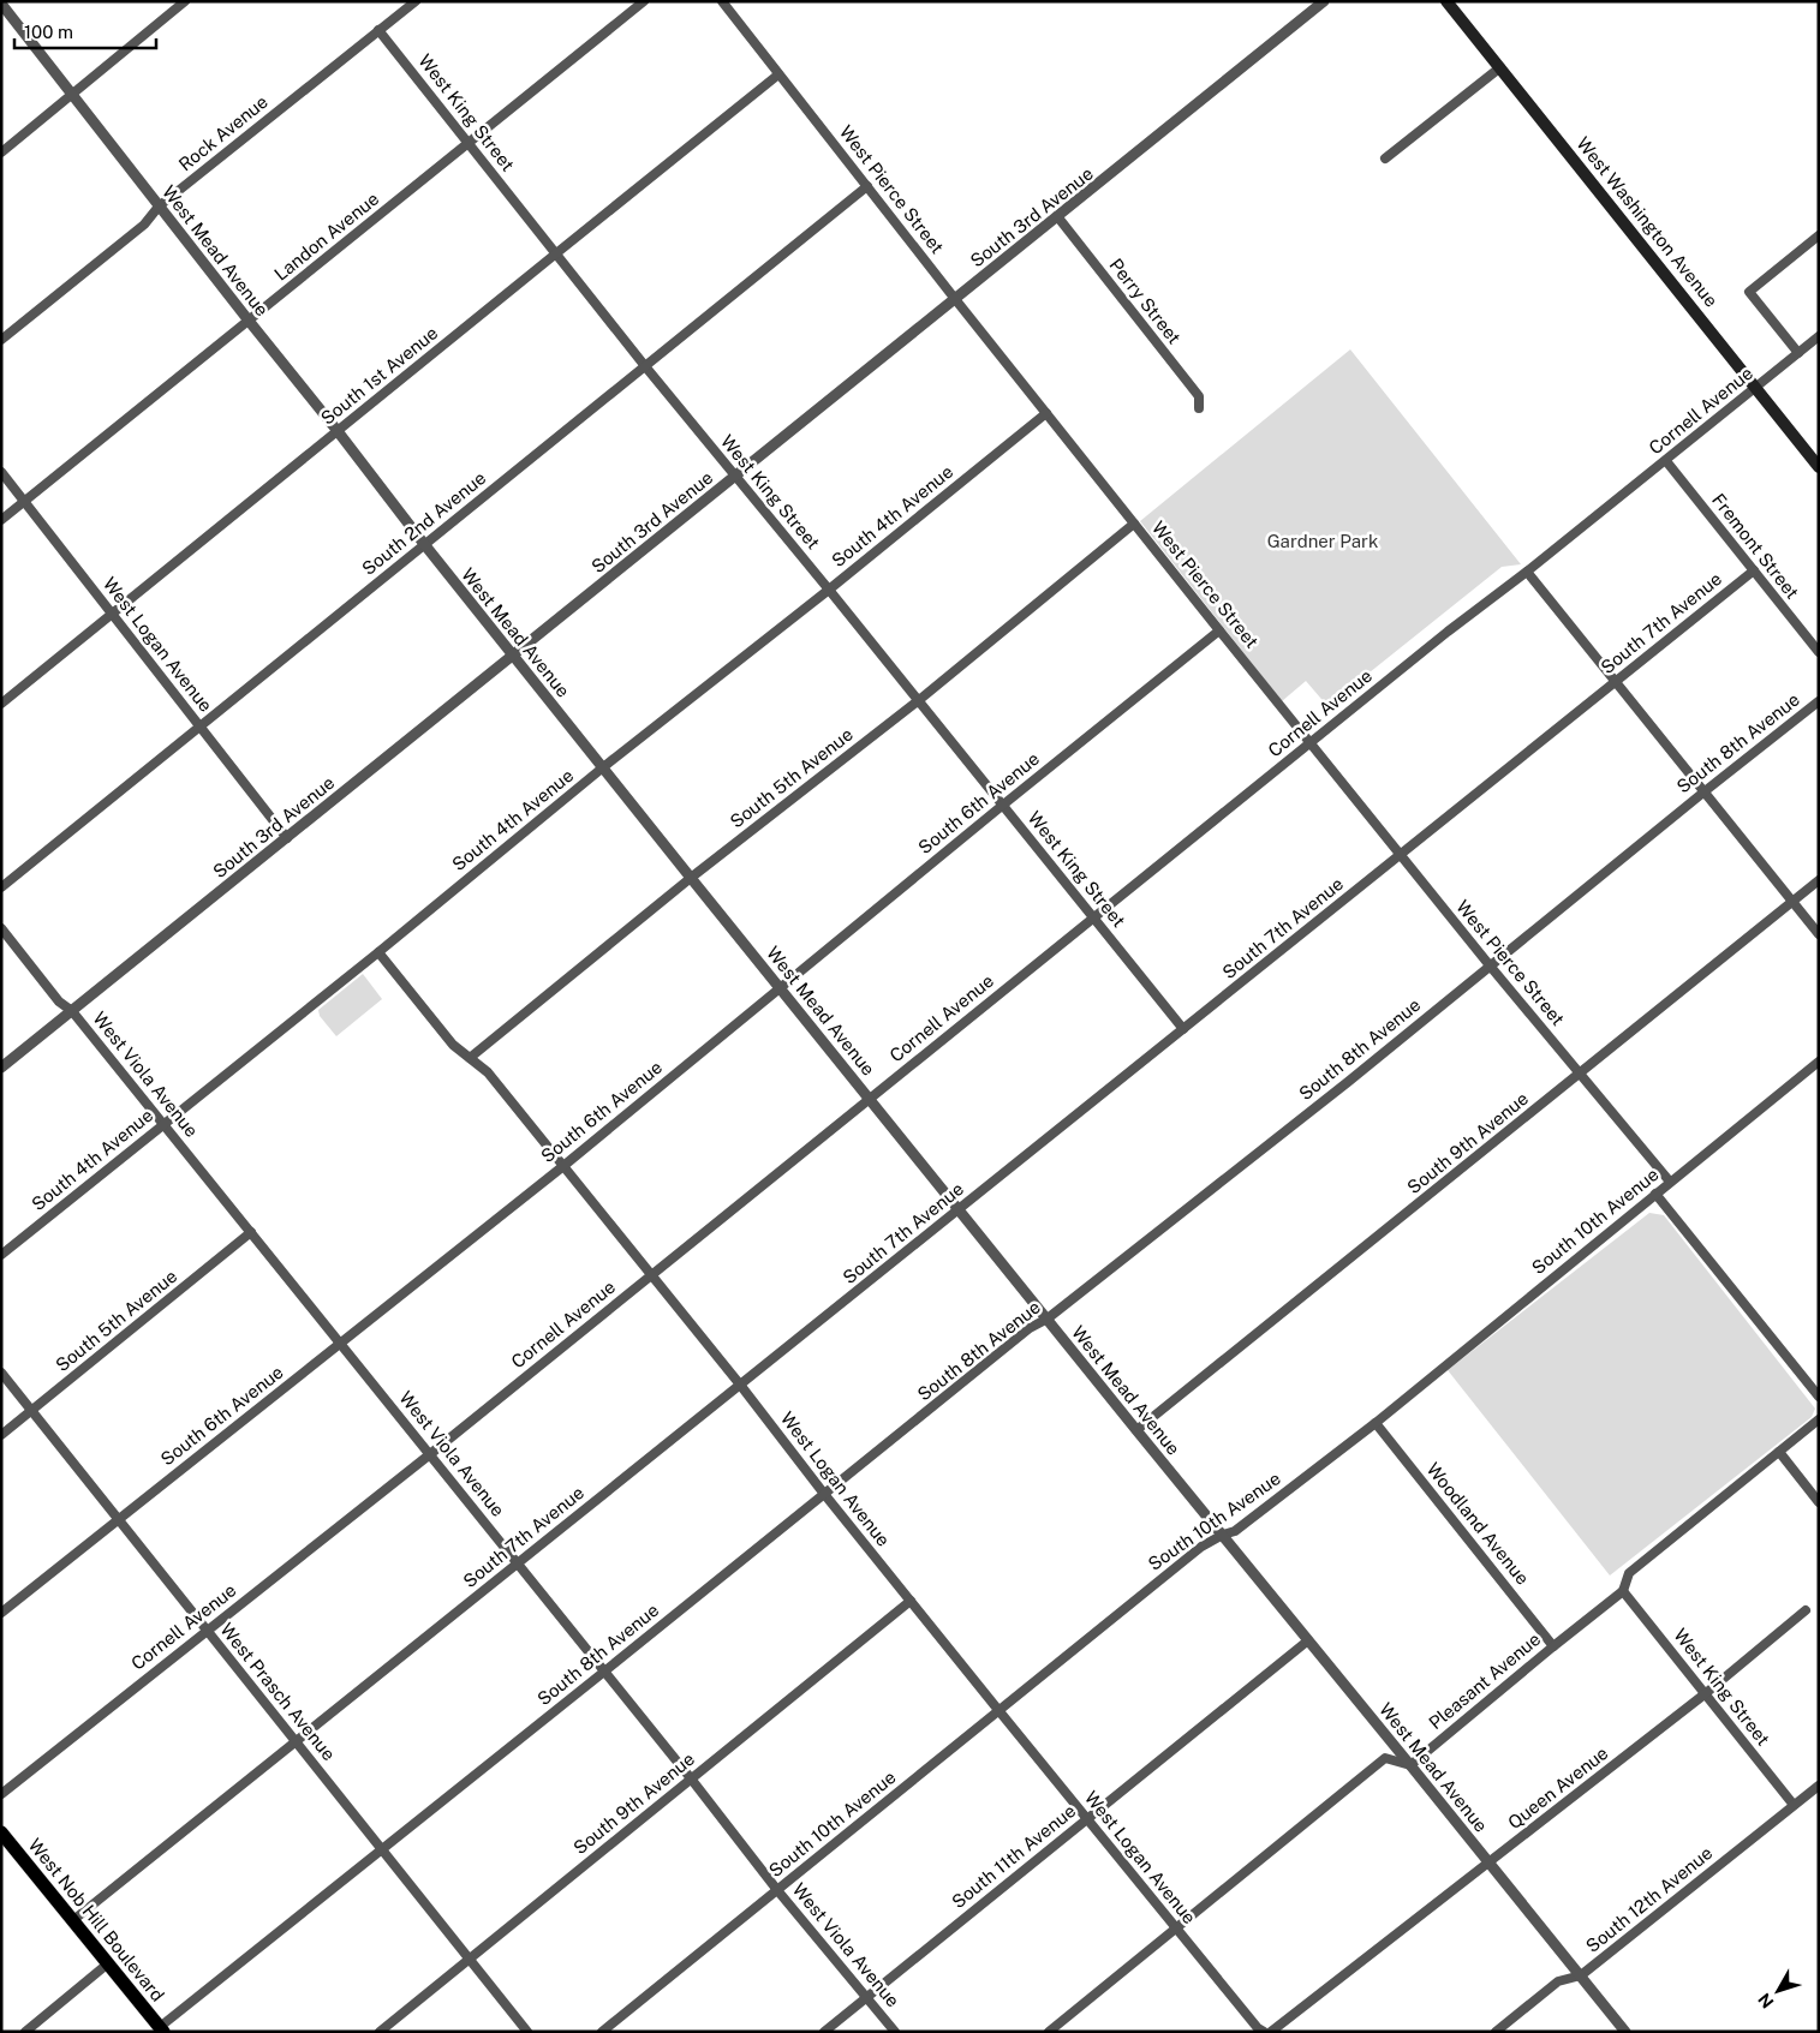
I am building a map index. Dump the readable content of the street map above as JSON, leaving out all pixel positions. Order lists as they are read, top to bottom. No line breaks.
{"streets":{"main road":["West Washington Avenue","West Nob Hill Boulevard"],"street":["West King Street","Rock Avenue","West Pierce Street","South 3rd Avenue","Landon Avenue","West Mead Avenue","Perry Street","South 1st Avenue","Cornell Avenue","South 4th Avenue","South 2nd Avenue","Fremont Street","South 7th Avenue","West Logan Avenue","South 8th Avenue","South 5th Avenue","South 6th Avenue","West Viola Avenue","South 9th Avenue","South 10th Avenue","Woodland Avenue","Pleasant Avenue","West Prasch Avenue","Queen Avenue","South 11th Avenue","South 12th Avenue"]},"crossings":[["West King Street","Rock Avenue"],["West King Street","South 3rd Avenue"],["West King Street","Landon Avenue"],["West King Street","South 1st Avenue"],["West King Street","Cornell Avenue"],["West King Street","South 4th Avenue"],["West King Street","South 2nd Avenue"],["West King Street","South 7th Avenue"],["West King Street","South 5th Avenue"],["West King Street","South 6th Avenue"],["West King Street","Pleasant Avenue"],["West King Street","Queen Avenue"],["West King Street","South 12th Avenue"],["Rock Avenue","West Mead Avenue"],["West Pierce Street","South 3rd Avenue"],["West Pierce Street","South 1st Avenue"],["West Pierce Street","Cornell Avenue"],["West Pierce Street","South 4th Avenue"],["West Pierce Street","South 2nd Avenue"],["West Pierce Street","South 7th Avenue"],["West Pierce Street","South 8th Avenue"],["West Pierce Street","South 5th Avenue"],["West Pierce Street","South 6th Avenue"],["West Pierce Street","South 9th Avenue"],["West Pierce Street","South 10th Avenue"],["South 3rd Avenue","West Mead Avenue"],["South 3rd Avenue","Perry Street"],["South 3rd Avenue","West Logan Avenue"],["South 3rd Avenue","West Viola Avenue"],["West Washington Avenue","Cornell Avenue"],["Landon Avenue","West Mead Avenue"],["Landon Avenue","West Logan Avenue"],["West Mead Avenue","South 1st Avenue"],["West Mead Avenue","Cornell Avenue"],["West Mead Avenue","South 4th Avenue"],["West Mead Avenue","South 2nd Avenue"],["West Mead Avenue","South 7th Avenue"],["West Mead Avenue","South 8th Avenue"],["West Mead Avenue","South 5th Avenue"],["West Mead Avenue","South 6th Avenue"],["West Mead Avenue","South 9th Avenue"],["West Mead Avenue","South 10th Avenue"],["West Mead Avenue","Pleasant Avenue"],["West Mead Avenue","Queen Avenue"],["West Mead Avenue","South 11th Avenue"],["West Mead Avenue","South 12th Avenue"],["South 1st Avenue","West Logan Avenue"],["Cornell Avenue","Fremont Street"],["Cornell Avenue","West Logan Avenue"],["Cornell Avenue","West Viola Avenue"],["Cornell Avenue","West Prasch Avenue"],["South 4th Avenue","West Logan Avenue"],["South 4th Avenue","West Viola Avenue"],["South 2nd Avenue","West Logan Avenue"],["Fremont Street","South 7th Avenue"],["South 7th Avenue","West Logan Avenue"],["South 7th Avenue","West Viola Avenue"],["South 7th Avenue","West Prasch Avenue"],["South 7th Avenue","West Nob Hill Boulevard"],["West Logan Avenue","South 8th Avenue"],["West Logan Avenue","South 5th Avenue"],["West Logan Avenue","South 6th Avenue"],["West Logan Avenue","South 9th Avenue"],["West Logan Avenue","South 10th Avenue"],["West Logan Avenue","South 11th Avenue"],["South 8th Avenue","West Viola Avenue"],["South 8th Avenue","West Prasch Avenue"],["South 8th Avenue","West Nob Hill Boulevard"],["South 5th Avenue","West Viola Avenue"],["South 5th Avenue","West Prasch Avenue"],["South 6th Avenue","West Viola Avenue"],["South 6th Avenue","West Prasch Avenue"],["West Viola Avenue","South 9th Avenue"],["West Viola Avenue","South 10th Avenue"],["West Viola Avenue","South 11th Avenue"],["South 9th Avenue","West Prasch Avenue"],["South 10th Avenue","Woodland Avenue"],["Woodland Avenue","Pleasant Avenue"]],"parks":["Gardner Park"],"scale_bar":"100 m","north":"bottom left"}
